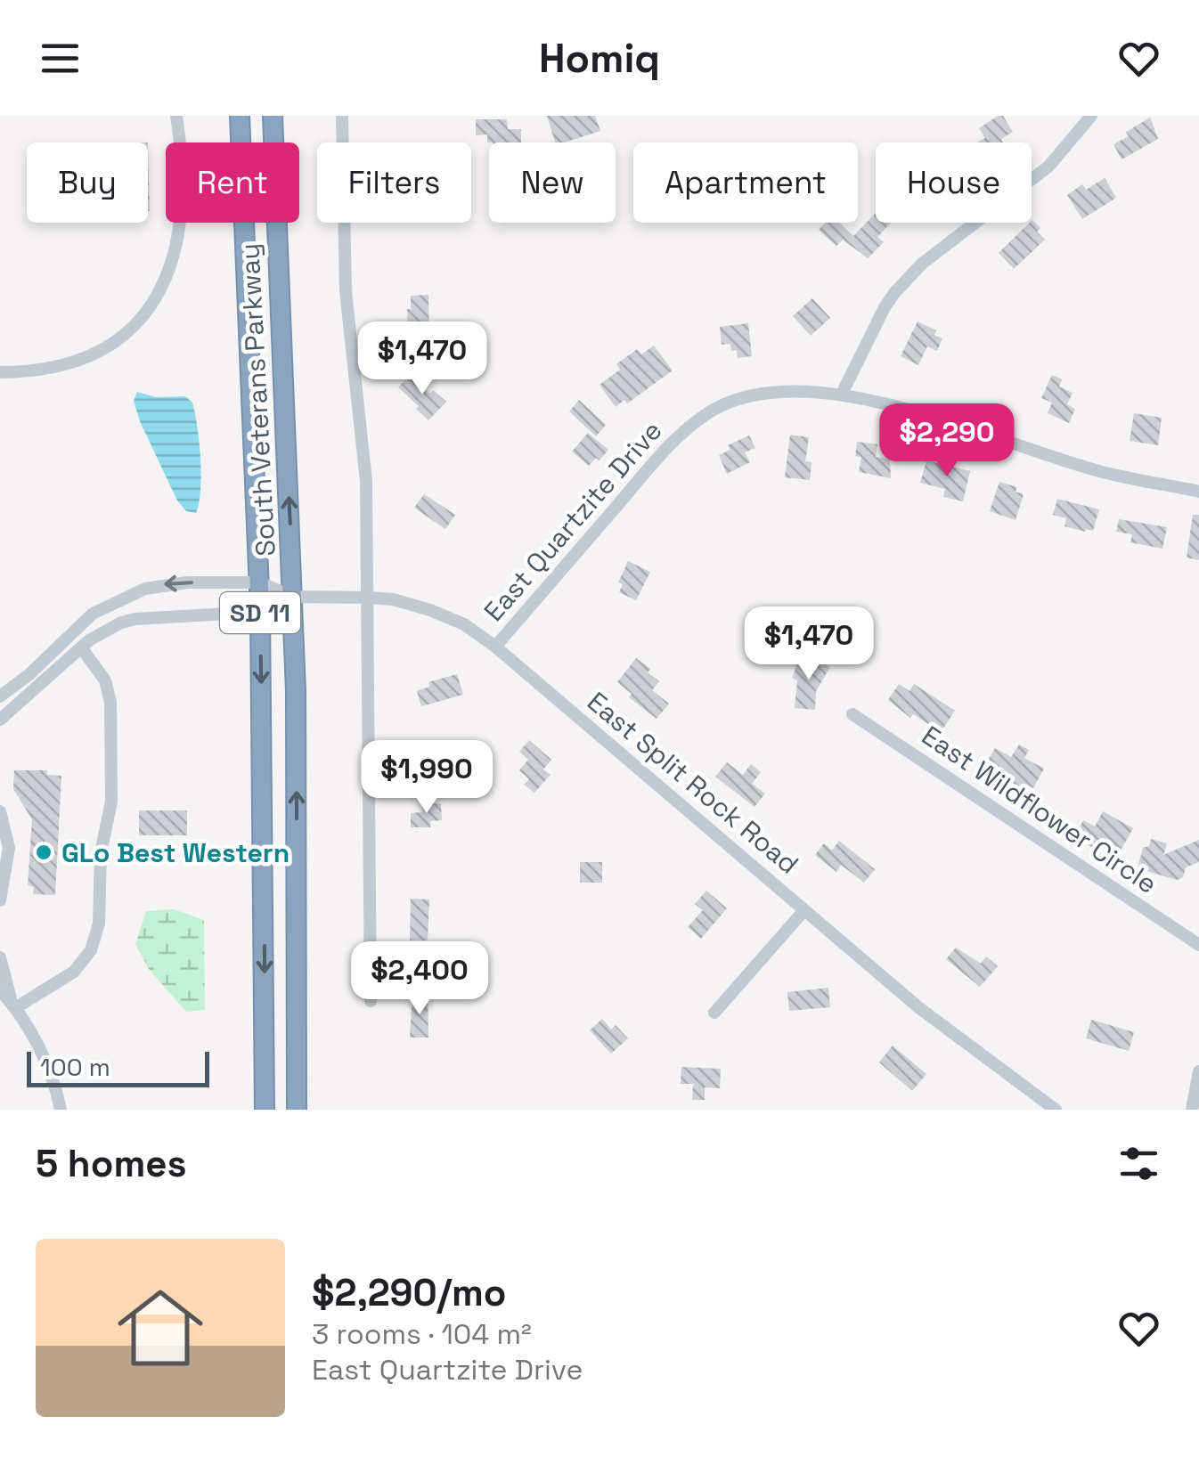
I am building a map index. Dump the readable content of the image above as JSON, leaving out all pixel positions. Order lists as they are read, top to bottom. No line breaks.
{"streets":{"highway":["South Veterans Parkway","SD 11"],"street":["East Quartzite Drive","East Split Rock Road","East Wildflower Circle"]},"crossings":[["South Veterans Parkway","East Split Rock Road"],["East Quartzite Drive","East Split Rock Road"]],"places":["GLo Best Western"],"scale_bar":"100 m","page":{"header":"Homiq","chip":["Buy","Rent","Filters","New","Apartment","House"],"price":["$1,470","$2,290","$1,470","$1,990","$2,400"],"scale":"100 m","heading":"5 homes","list":[{"name":"$2,290/mo","note":"3 rooms · 104 m² · East Quartzite Drive"}]}}
